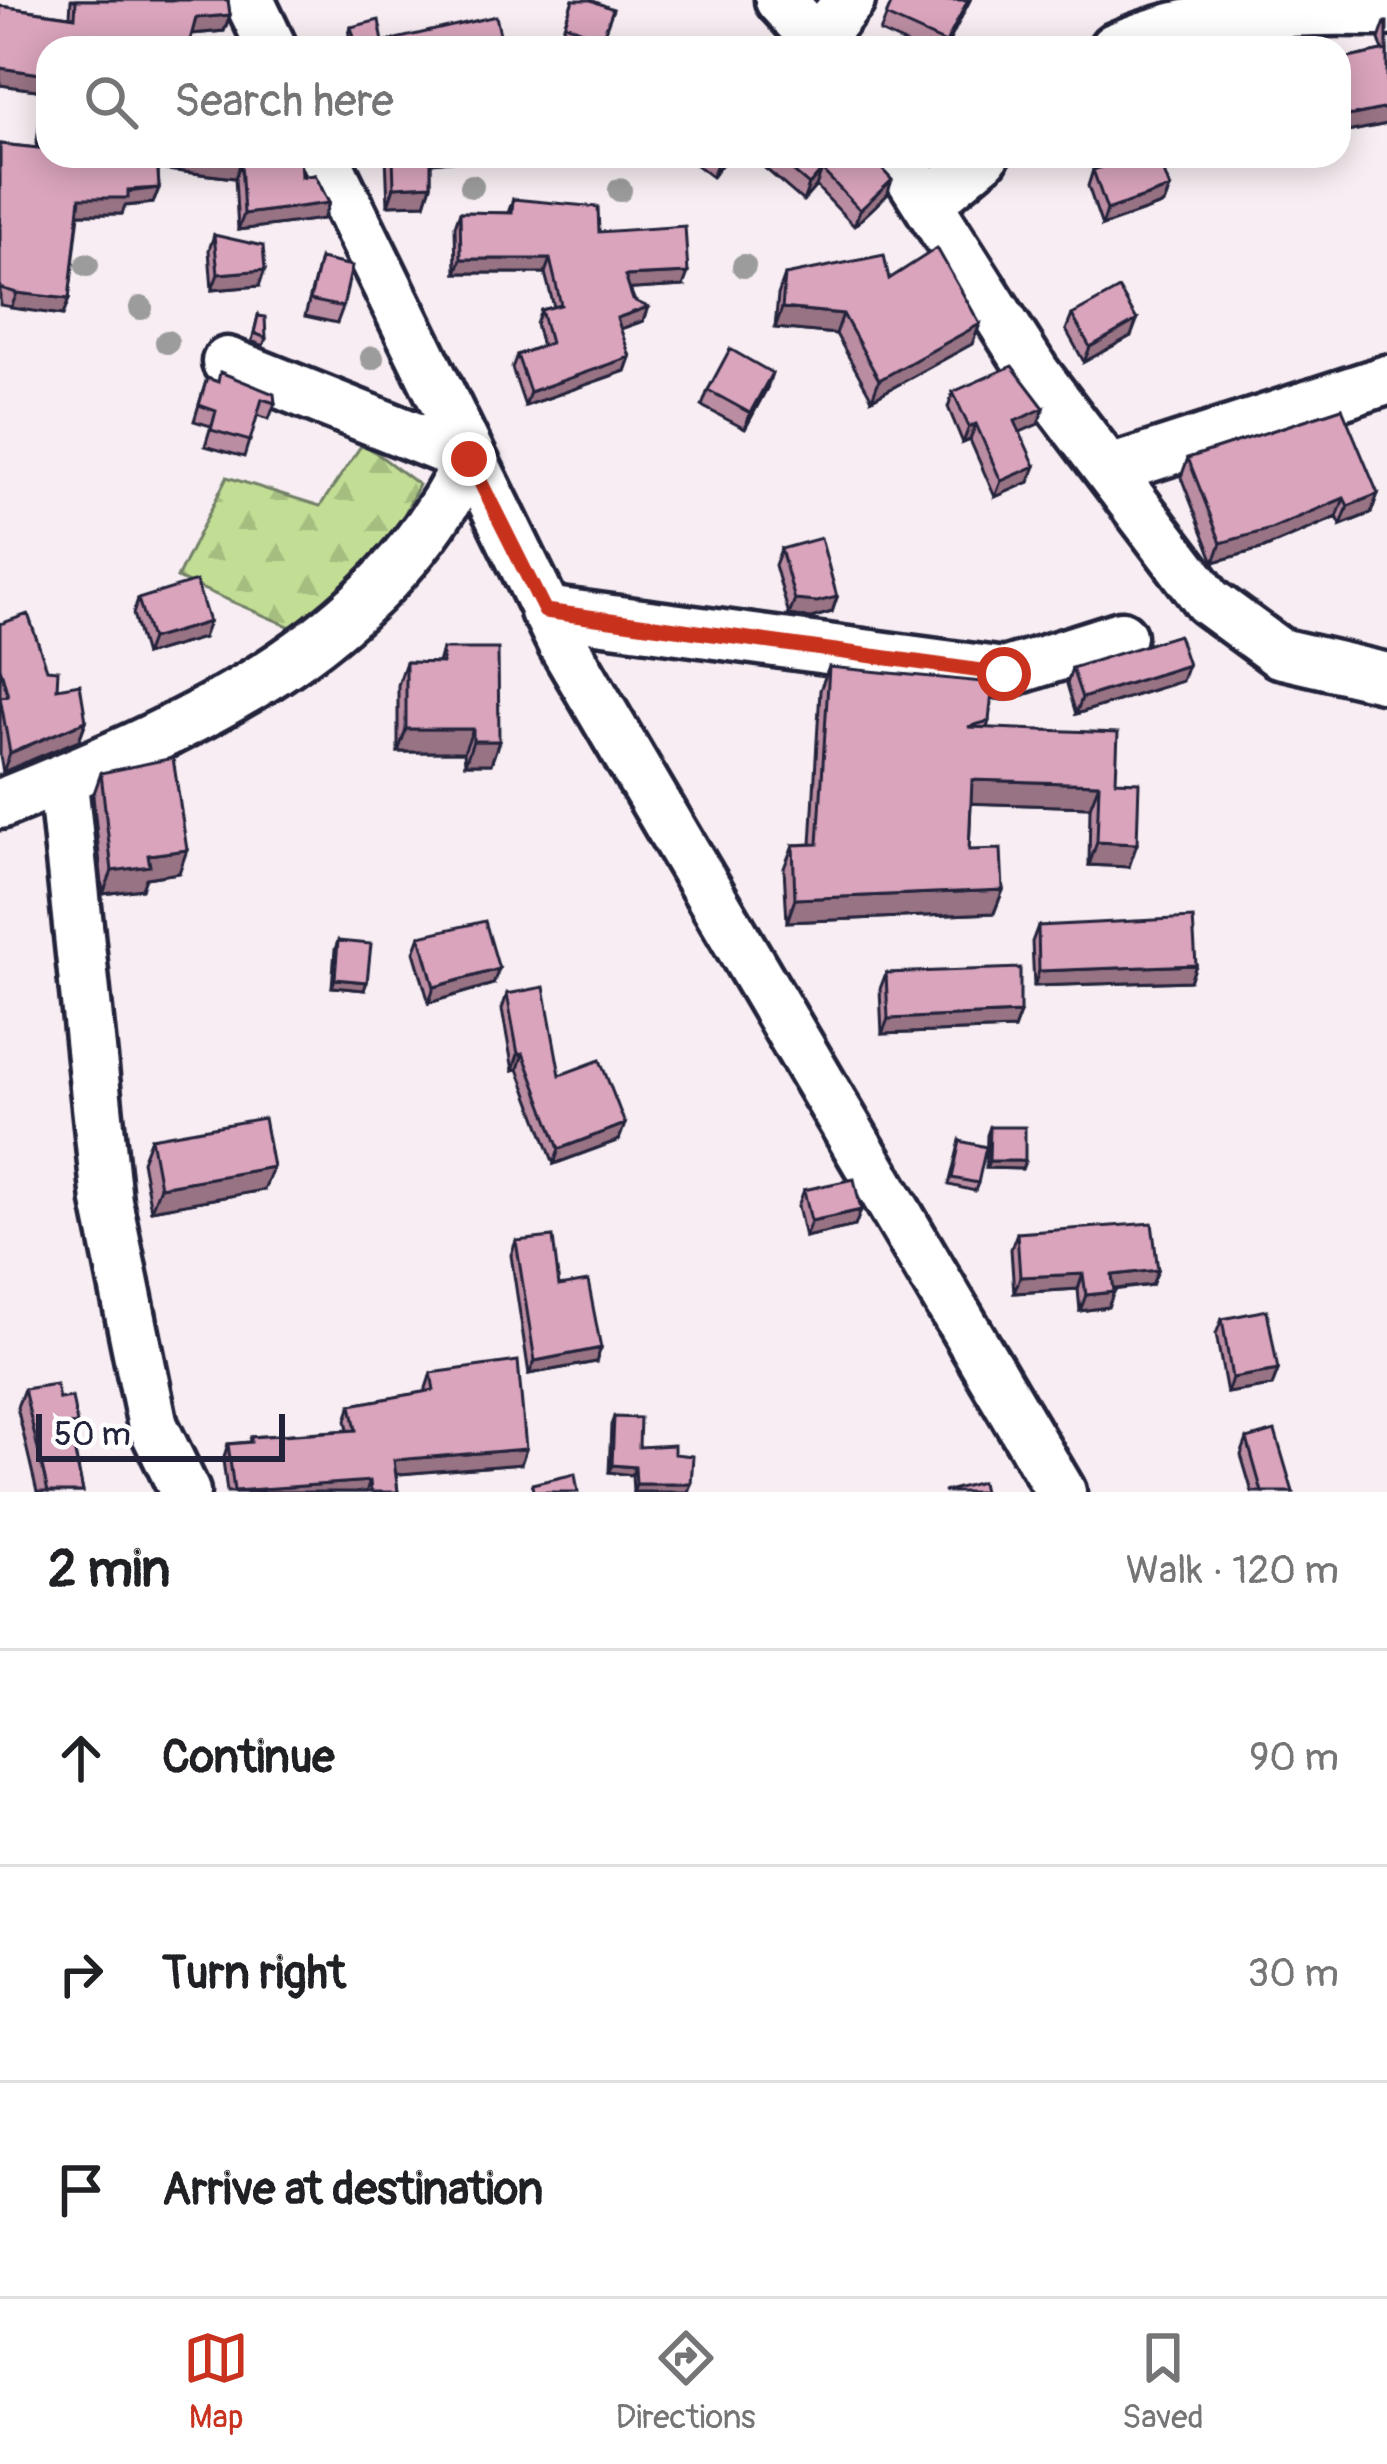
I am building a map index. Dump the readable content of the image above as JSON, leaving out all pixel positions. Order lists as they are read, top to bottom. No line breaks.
{"scale_bar":"50 m","page":{"search":"Search here","scale":"50 m","heading":["2 min","Walk · 120 m"],"list":[["Continue","90 m"],["Turn right","30 m"],"Arrive at destination"],"nav":["Map","Directions","Saved"]}}
